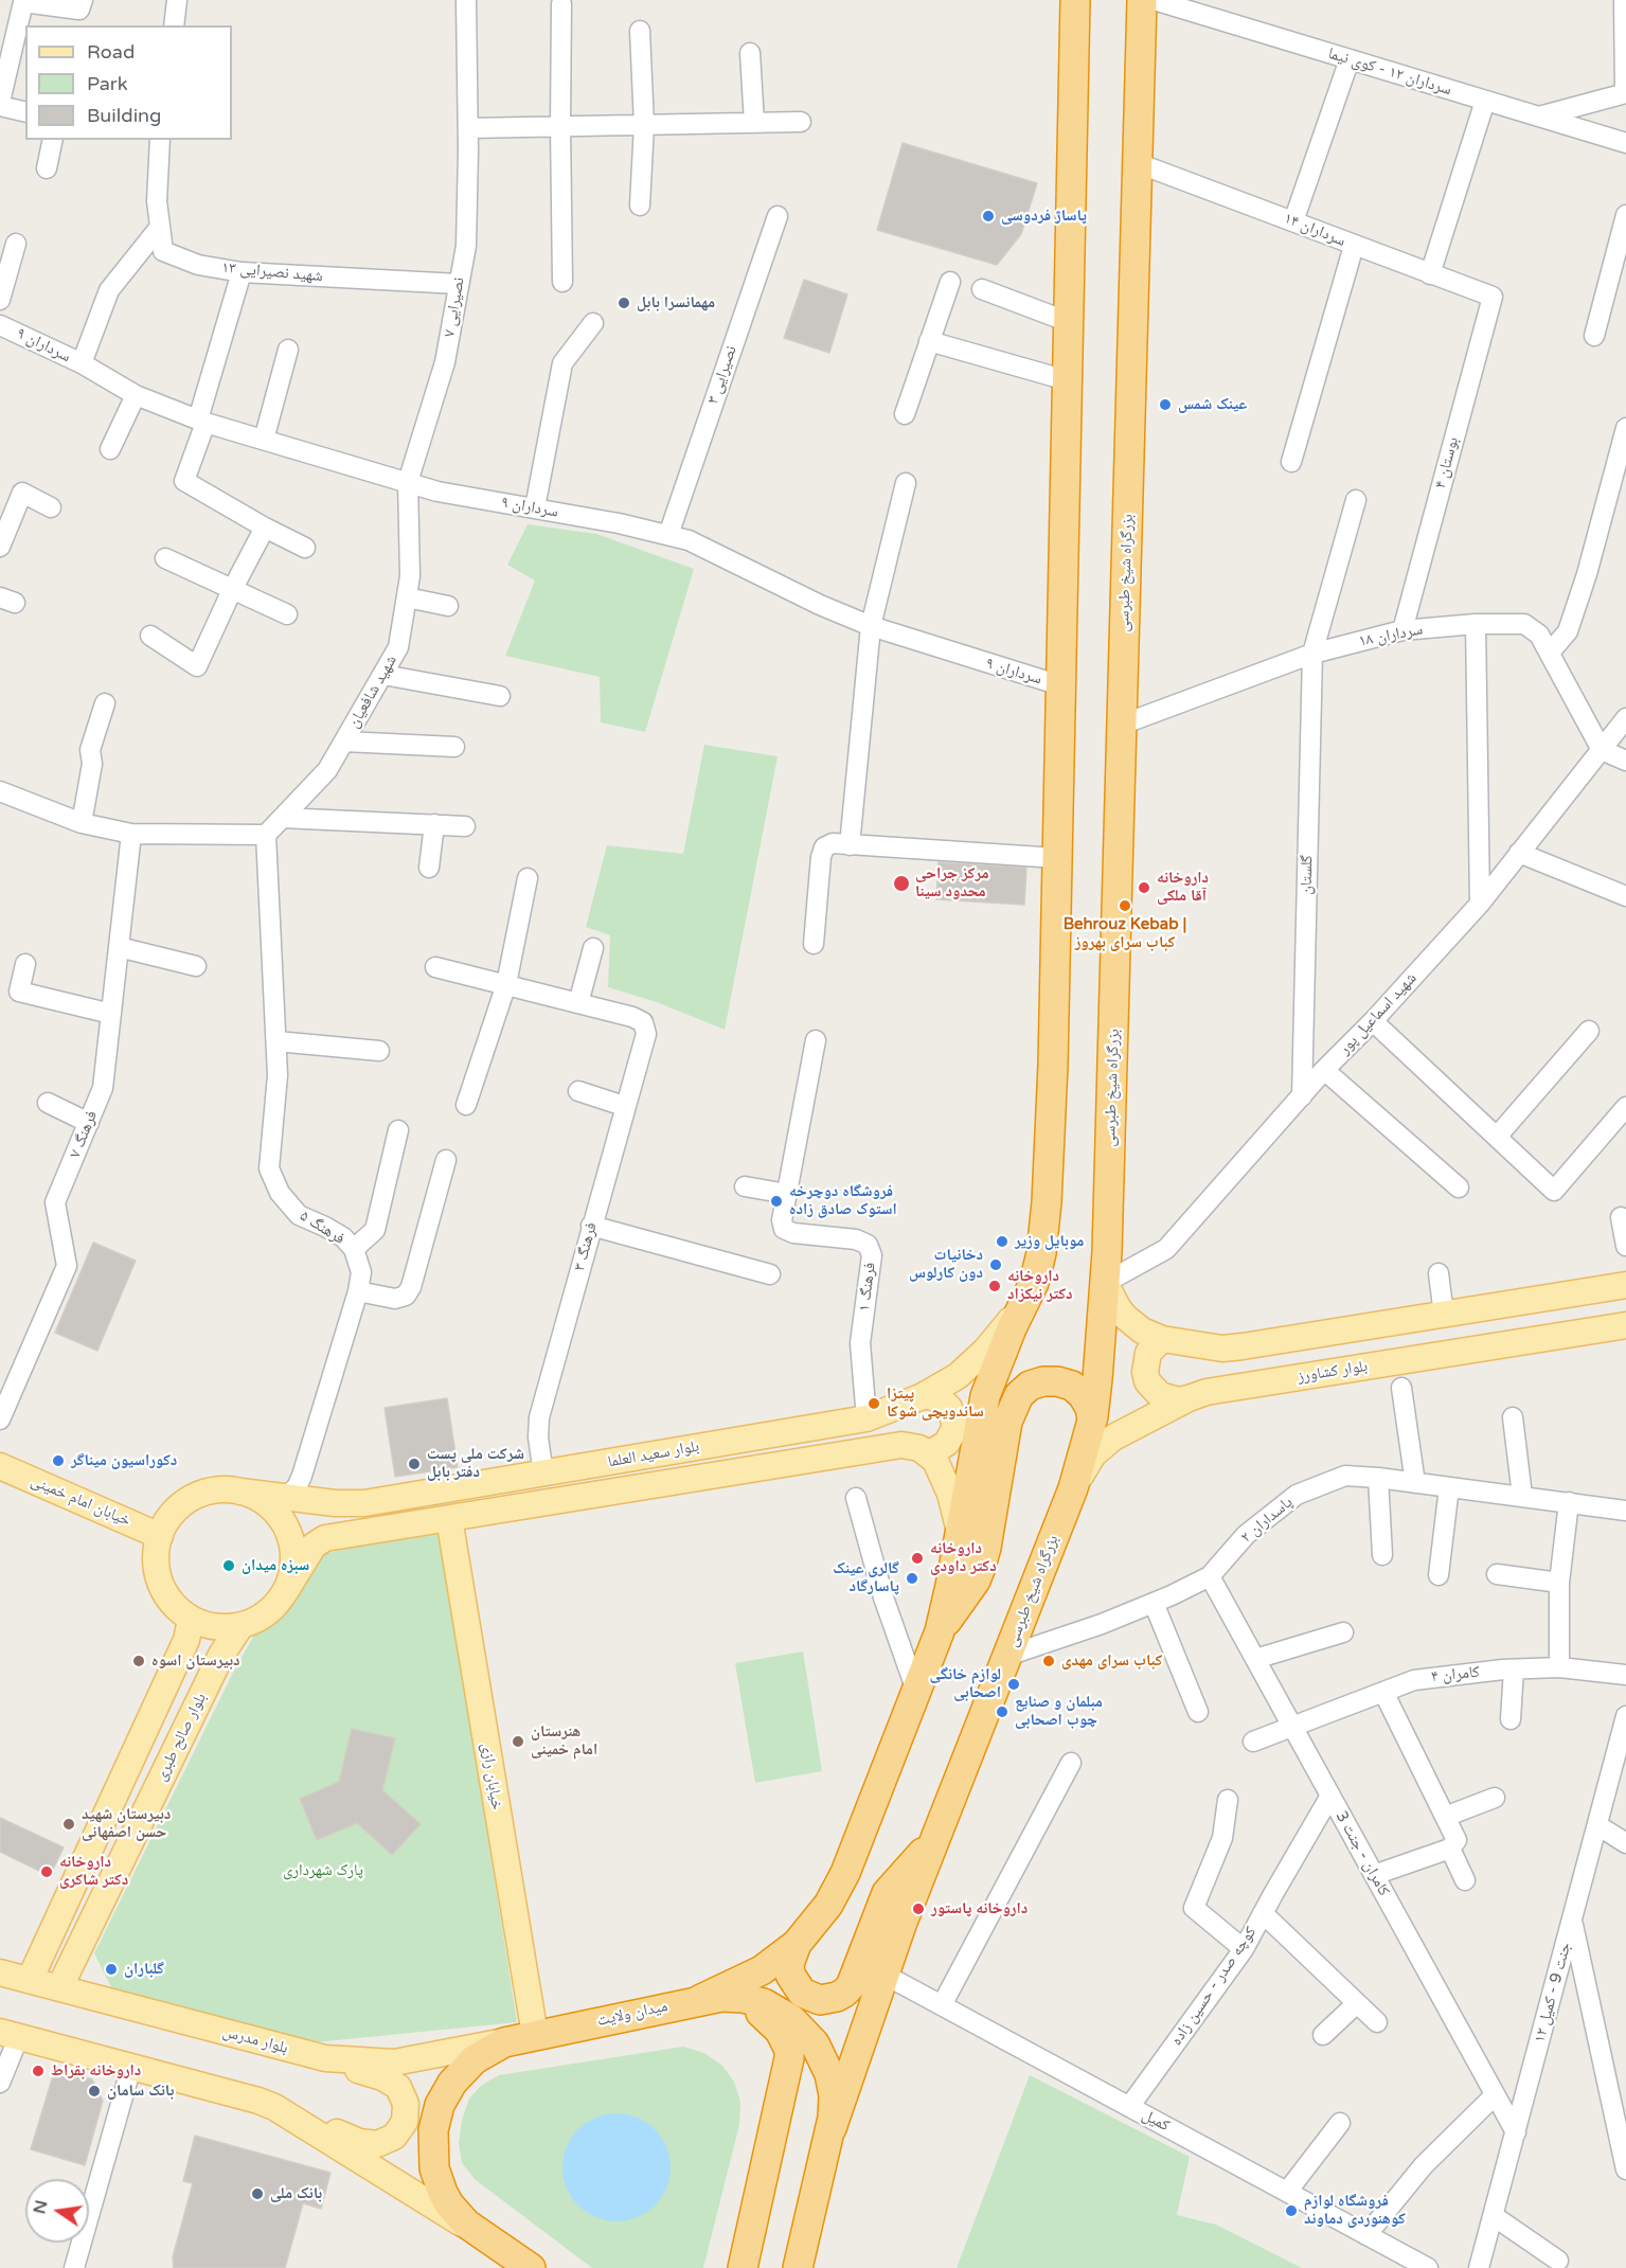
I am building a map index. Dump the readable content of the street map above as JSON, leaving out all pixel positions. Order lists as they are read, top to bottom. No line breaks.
{"streets":{"highway":["بزرگراه شیخ طبرسی","میدان ولایت"],"main road":["بلوار کشاورز","بلوار سعید العلما","خیابان امام خمینی","بلوار صالح طبری","خیابان رازی","بلوار مدرس"],"street":["سرداران ۱۲ - کوی نیما","سرداران ۱۴","شهید نصیرایی ۱۳","نصیرایی ۷","سرداران ۹","نصیرایی ۳","بوستان ۴","سرداران ۱۸","شهید شافعیان","گلستان","شهید اسماعیل پور","فرهنگ ۷","فرهنگ ۵","فرهنگ ۳","فرهنگ ۱","پاسداران ۲","کامران ۴","کامران - جنت 3","کوچه صدر - حسین زاده","جنت 9 - کمیل ۱۲","کمیل"]},"crossings":[["سرداران ۱۴","بوستان ۴"],["سرداران ۱۴","بزرگراه شیخ طبرسی"],["شهید نصیرایی ۱۳","نصیرایی ۷"],["نصیرایی ۷","سرداران ۹"],["نصیرایی ۷","شهید شافعیان"],["سرداران ۹","نصیرایی ۳"],["سرداران ۹","شهید شافعیان"],["بوستان ۴","سرداران ۱۸"],["بزرگراه شیخ طبرسی","سرداران ۱۸"],["بزرگراه شیخ طبرسی","شهید اسماعیل پور"],["بزرگراه شیخ طبرسی","بلوار کشاورز"],["بزرگراه شیخ طبرسی","پاسداران ۲"],["بزرگراه شیخ طبرسی","میدان ولایت"],["بزرگراه شیخ طبرسی","کمیل"],["سرداران ۱۸","گلستان"],["سرداران ۱۸","شهید اسماعیل پور"],["شهید شافعیان","فرهنگ ۵"],["گلستان","شهید اسماعیل پور"],["فرهنگ ۵","بلوار سعید العلما"],["فرهنگ ۳","بلوار سعید العلما"],["فرهنگ ۱","بلوار سعید العلما"],["بلوار سعید العلما","خیابان امام خمینی"],["بلوار سعید العلما","بلوار صالح طبری"],["بلوار سعید العلما","خیابان رازی"],["خیابان امام خمینی","بلوار صالح طبری"],["پاسداران ۲","کامران - جنت 3"],["کامران ۴","کامران - جنت 3"],["بلوار صالح طبری","بلوار مدرس"],["خیابان رازی","میدان ولایت"],["خیابان رازی","بلوار مدرس"],["کامران - جنت 3","کوچه صدر - حسین زاده"],["کامران - جنت 3","جنت 9 - کمیل ۱۲"],["کوچه صدر - حسین زاده","کمیل"],["میدان ولایت","بلوار مدرس"]],"parks":["پارک شهرداری"],"places":["پاساژ فردوسی","مهمانسرا بابل","عینک شمس","مرکز جراحی محدود سینا","داروخانه آقا ملکی","Behrouz Kebab | کباب سرای بهروز","فروشگاه دوچرخه استوک صادق زاده","موبایل وزیر","دخانیات دون کارلوس","داروخانه دکتر نیکزاد","پیتزا ساندویچی شوکا","دکوراسیون میناگر","شرکت ملی پست دفتر بابل","داروخانه دکتر داودی","سبزه میدان","گالری عینک پاسارگاد","دبیرستان اسوه","کباب سرای مهدی","لوازم خانگی اصحابی","مبلمان و صنایع چوب اصحابی","هنرستان امام خمینی","دبیرستان شهید حسن اصفهانی","داروخانه دکتر شاکری","داروخانه پاستور","گلباران","داروخانه بقراط","بانک سامان","بانک ملی","فروشگاه لوازم کوهنوردی دماوند"],"legend":["Road","Park","Building"],"north":"left"}
